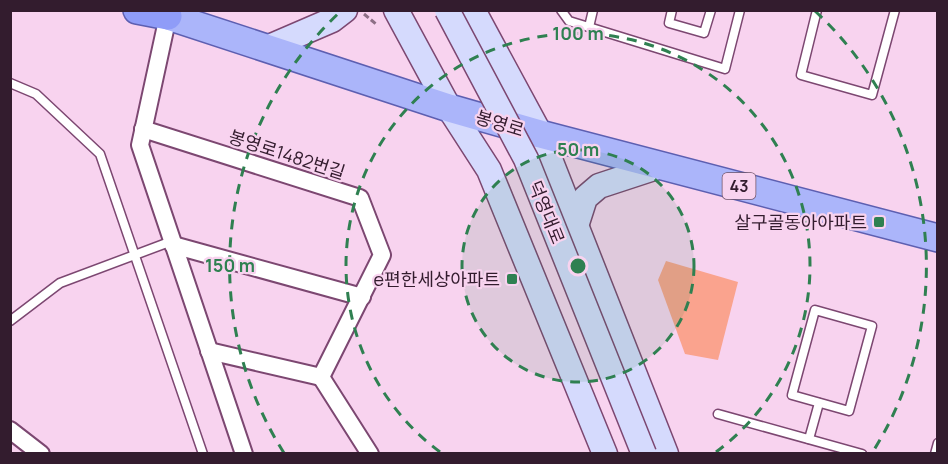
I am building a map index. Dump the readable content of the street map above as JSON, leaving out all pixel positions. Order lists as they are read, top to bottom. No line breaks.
{"streets":{"main road":["봉영로","43","덕영대로"],"street":["봉영로1482번길"]},"places":{"transit":["살구골동아아파트","e편한세상아파트"]},"rings":["100 m","50 m","150 m"]}
